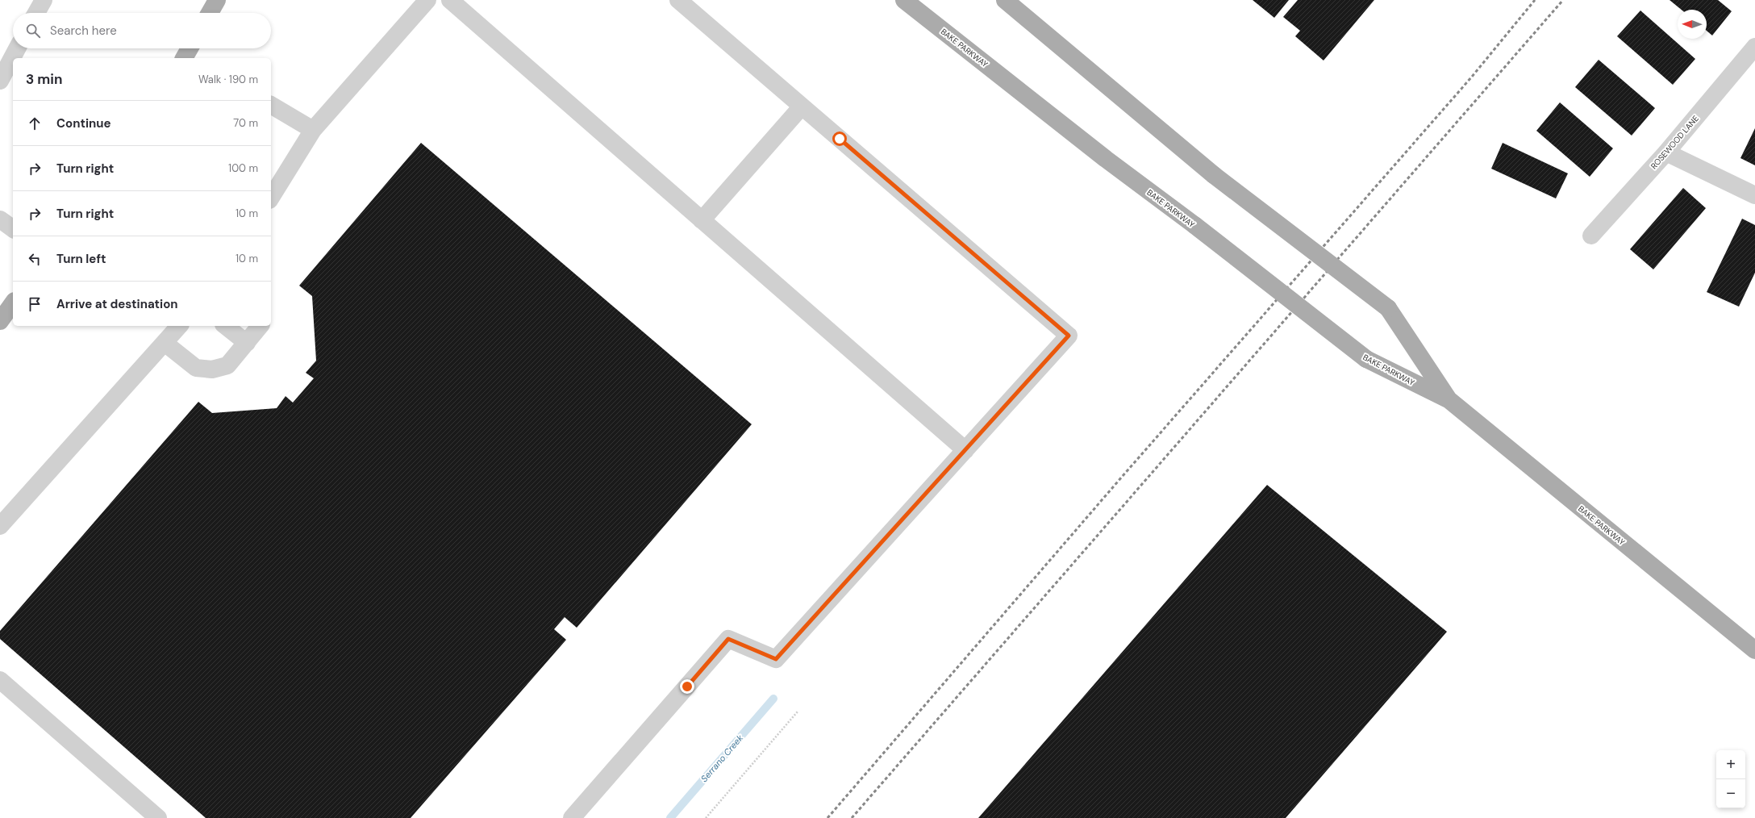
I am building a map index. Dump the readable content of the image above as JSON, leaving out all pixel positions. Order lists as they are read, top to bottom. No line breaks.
{"streets":{"main road":["BAKE PARKWAY"],"street":["ROSEWOOD LANE"]},"water":["Serrano Creek"],"north":"left","page":{"search":"Search here","heading":["3 min","Walk · 190 m"],"list":[["Continue","70 m"],["Turn right","100 m"],["Turn right","10 m"],["Turn left","10 m"],"Arrive at destination"],"map_buttons":["+","−"]}}
